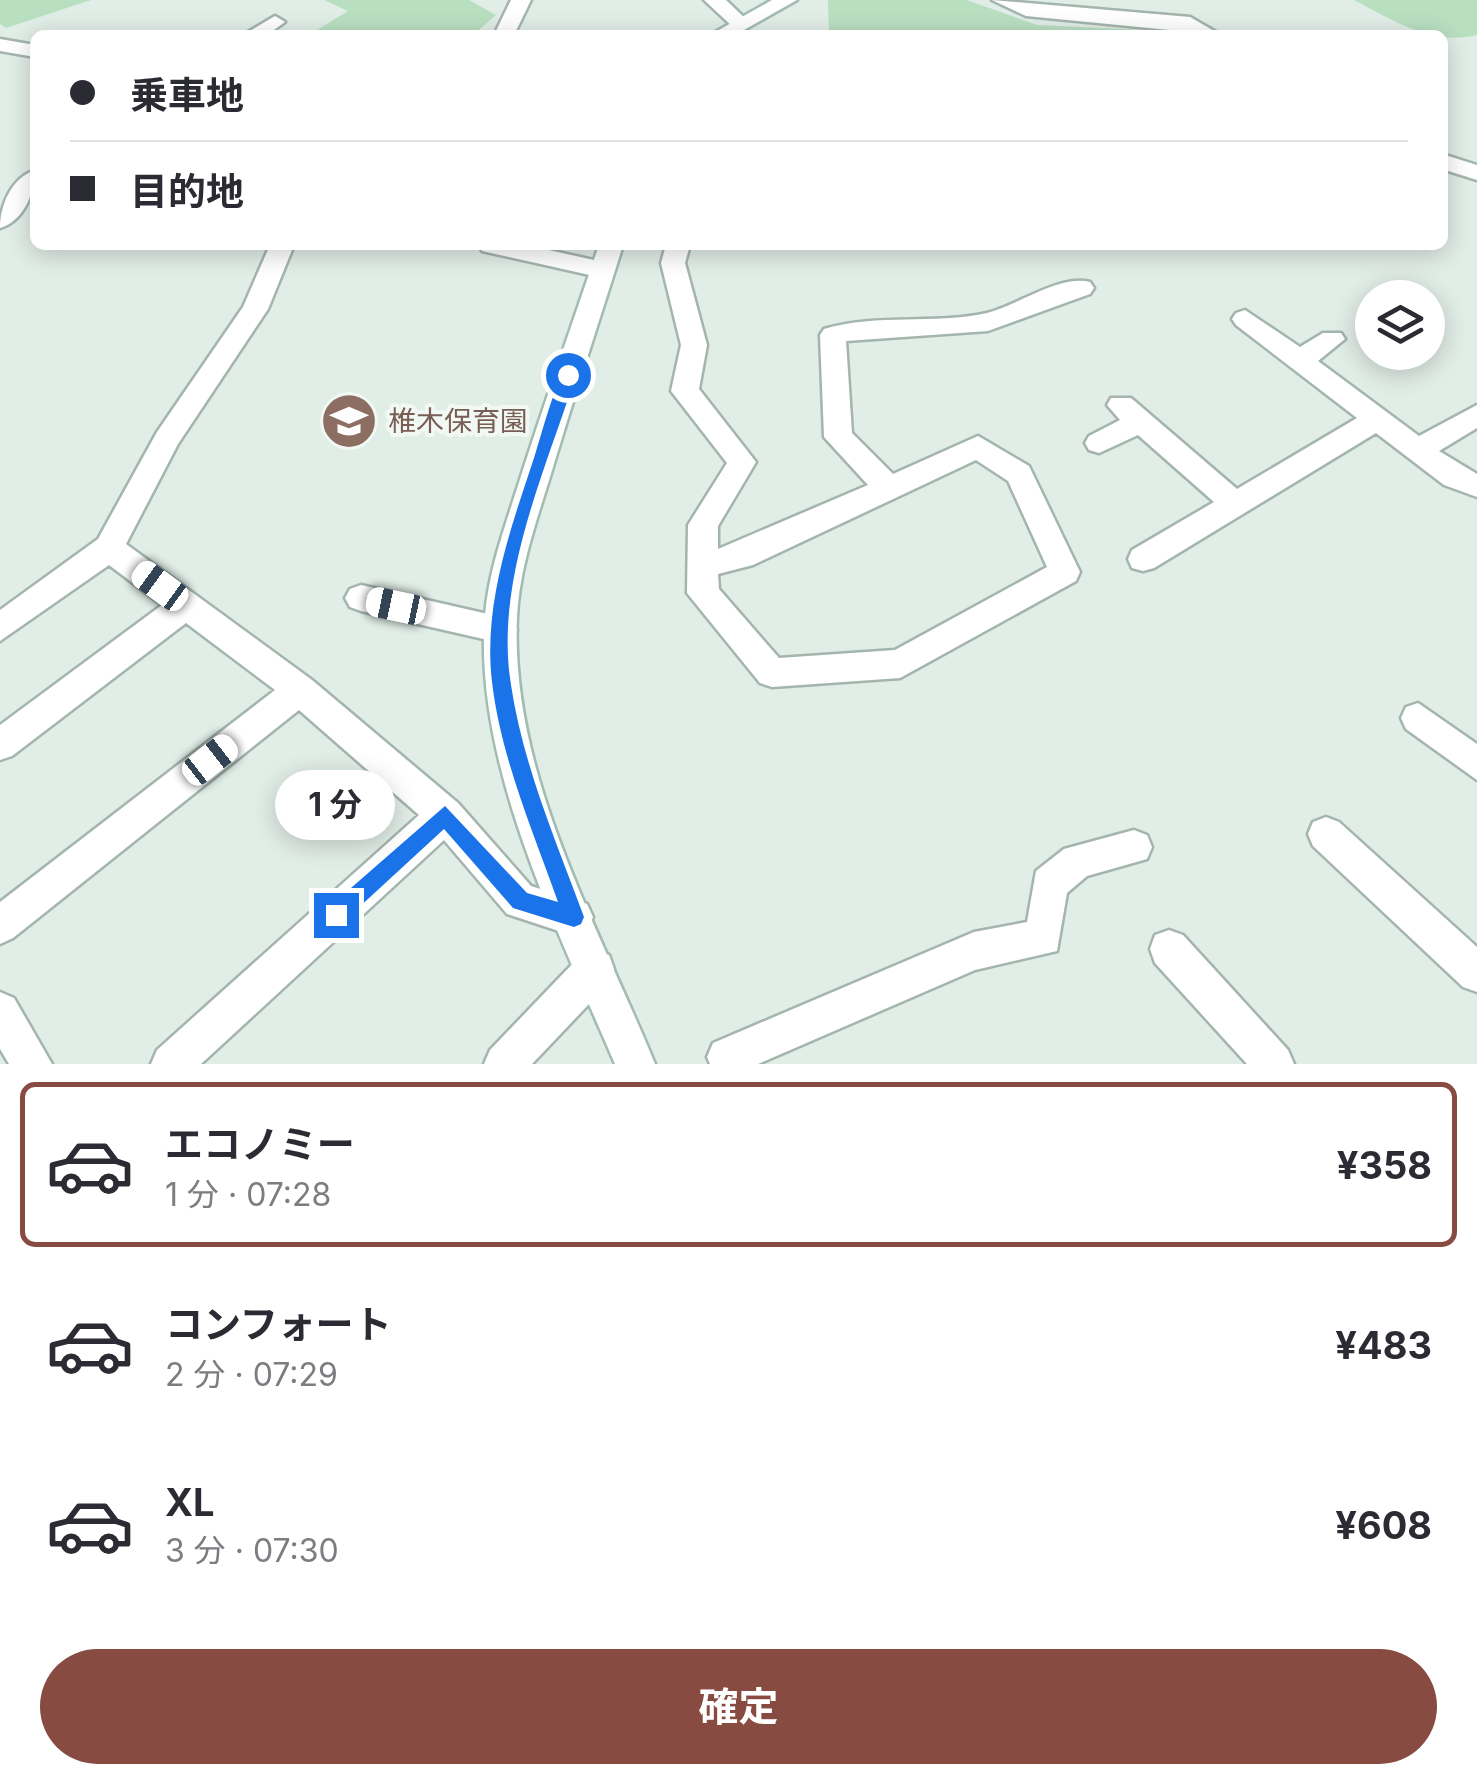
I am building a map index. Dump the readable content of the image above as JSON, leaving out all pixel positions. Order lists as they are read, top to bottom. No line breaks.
{"places":{"school or university":["椎木保育園"]},"page":{"banner":["乗車地","目的地"],"bubble":"1 分","list":[{"name":"エコノミー","note":"1 分 · 07:28","value":"¥358"},{"name":"コンフォート","note":"2 分 · 07:29","value":"¥483"},{"name":"XL","note":"3 分 · 07:30","value":"¥608"}],"buttons":"確定"}}
